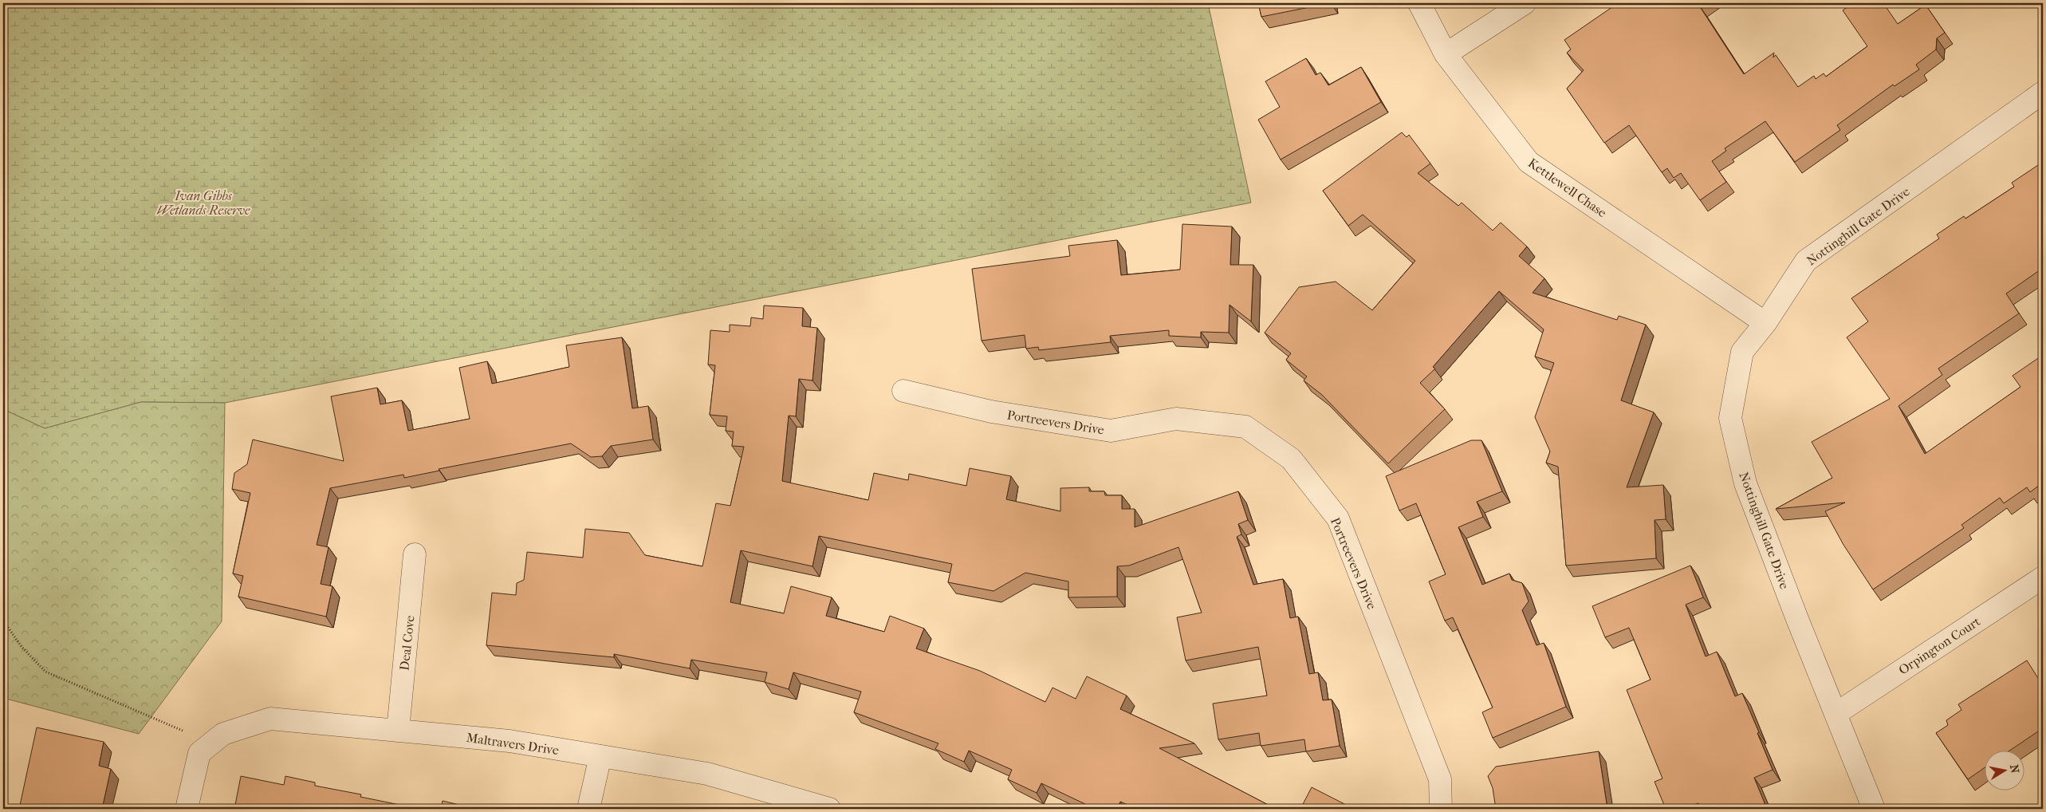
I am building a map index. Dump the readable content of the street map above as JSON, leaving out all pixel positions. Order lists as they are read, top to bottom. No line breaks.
{"streets":{"street":["Kettlewell Chase","Nottinghill Gate Drive","Portreevers Drive","Deal Cove","Orpington Court","Maltravers Drive"]},"crossings":[["Kettlewell Chase","Nottinghill Gate Drive"],["Nottinghill Gate Drive","Orpington Court"],["Deal Cove","Maltravers Drive"]],"parks":["Ivan Gibbs Wetlands Reserve"],"north":"right"}
